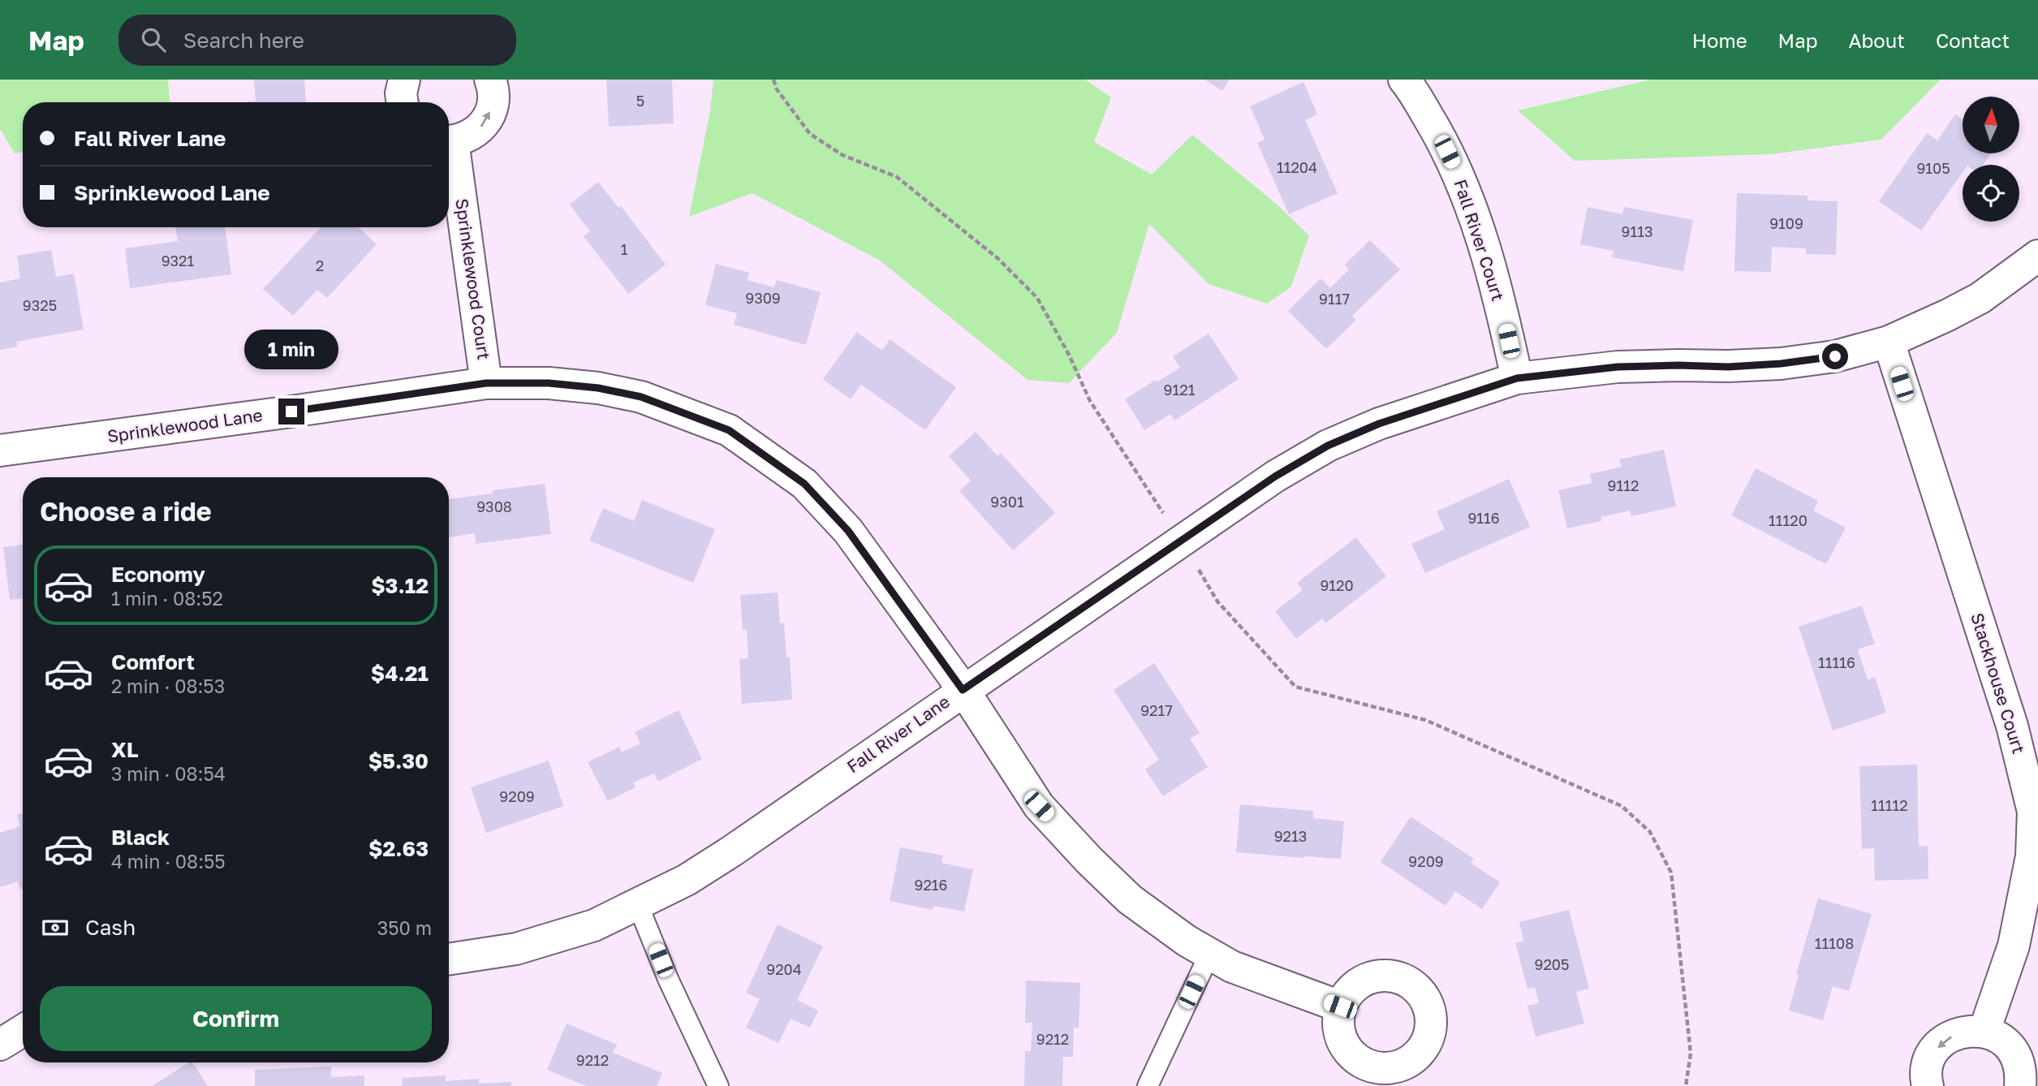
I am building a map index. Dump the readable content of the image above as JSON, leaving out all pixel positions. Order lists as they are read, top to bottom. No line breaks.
{"streets":{"street":["Fall River Court","Sprinklewood Court","Sprinklewood Lane","Stackhouse Court","Fall River Lane"]},"crossings":[["Fall River Court","Fall River Lane"],["Sprinklewood Court","Sprinklewood Lane"],["Sprinklewood Lane","Fall River Lane"],["Stackhouse Court","Fall River Lane"]],"house_numbers":["5","11204","9105","9109","9113","1","9321","2","9309","9117","9325","9121","9112","9301","9308","9116","11120","9120","11116","9217","9209","11112","9213","9209","9216","11108","9205","9204","9212","9212"],"north":"top","page":{"header":"Map","search":"Search here","nav":["Home","Map","About","Contact"],"banner":["Fall River Lane","Sprinklewood Lane"],"bubble":"1 min","heading":"Choose a ride","list":[{"name":"Economy","note":"1 min · 08:52","value":"$3.12"},{"name":"Comfort","note":"2 min · 08:53","value":"$4.21"},{"name":"XL","note":"3 min · 08:54","value":"$5.30"},{"name":"Black","note":"4 min · 08:55","value":"$2.63"}],"pay":["Cash","350 m"],"buttons":"Confirm"}}
